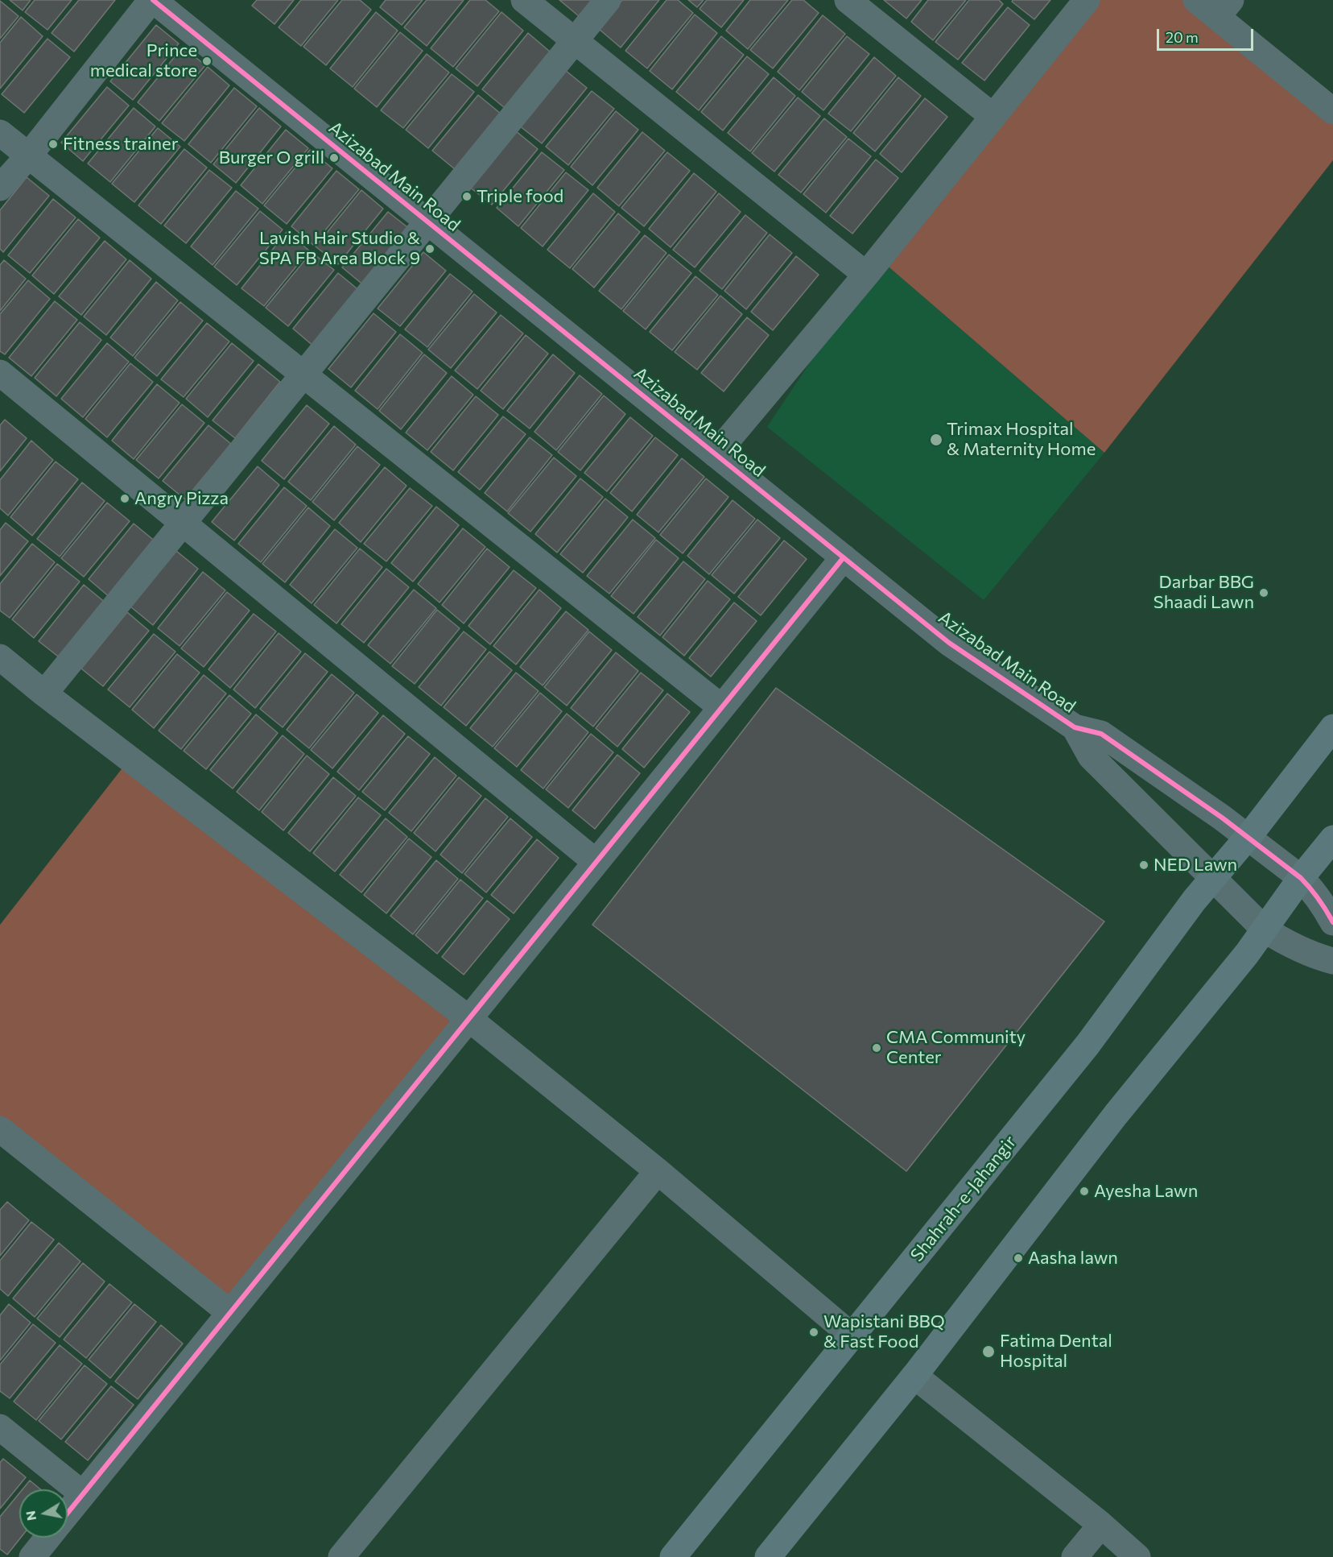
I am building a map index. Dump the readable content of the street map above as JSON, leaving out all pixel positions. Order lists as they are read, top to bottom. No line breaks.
{"streets":{"main road":["Shahrah-e-Jahangir"],"street":["Azizabad Main Road"]},"crossings":[["Azizabad Main Road","Shahrah-e-Jahangir"]],"places":["Prince medical store","Fitness trainer","Burger O grill","Triple food","Lavish Hair Studio & SPA FB Area Block 9","Trimax Hospital & Maternity Home","Angry Pizza","Darbar BBG Shaadi Lawn","NED Lawn","CMA Community Center","Ayesha Lawn","Aasha lawn","Wapistani BBQ & Fast Food","Fatima Dental Hospital"],"scale_bar":"20 m","north":"left"}
